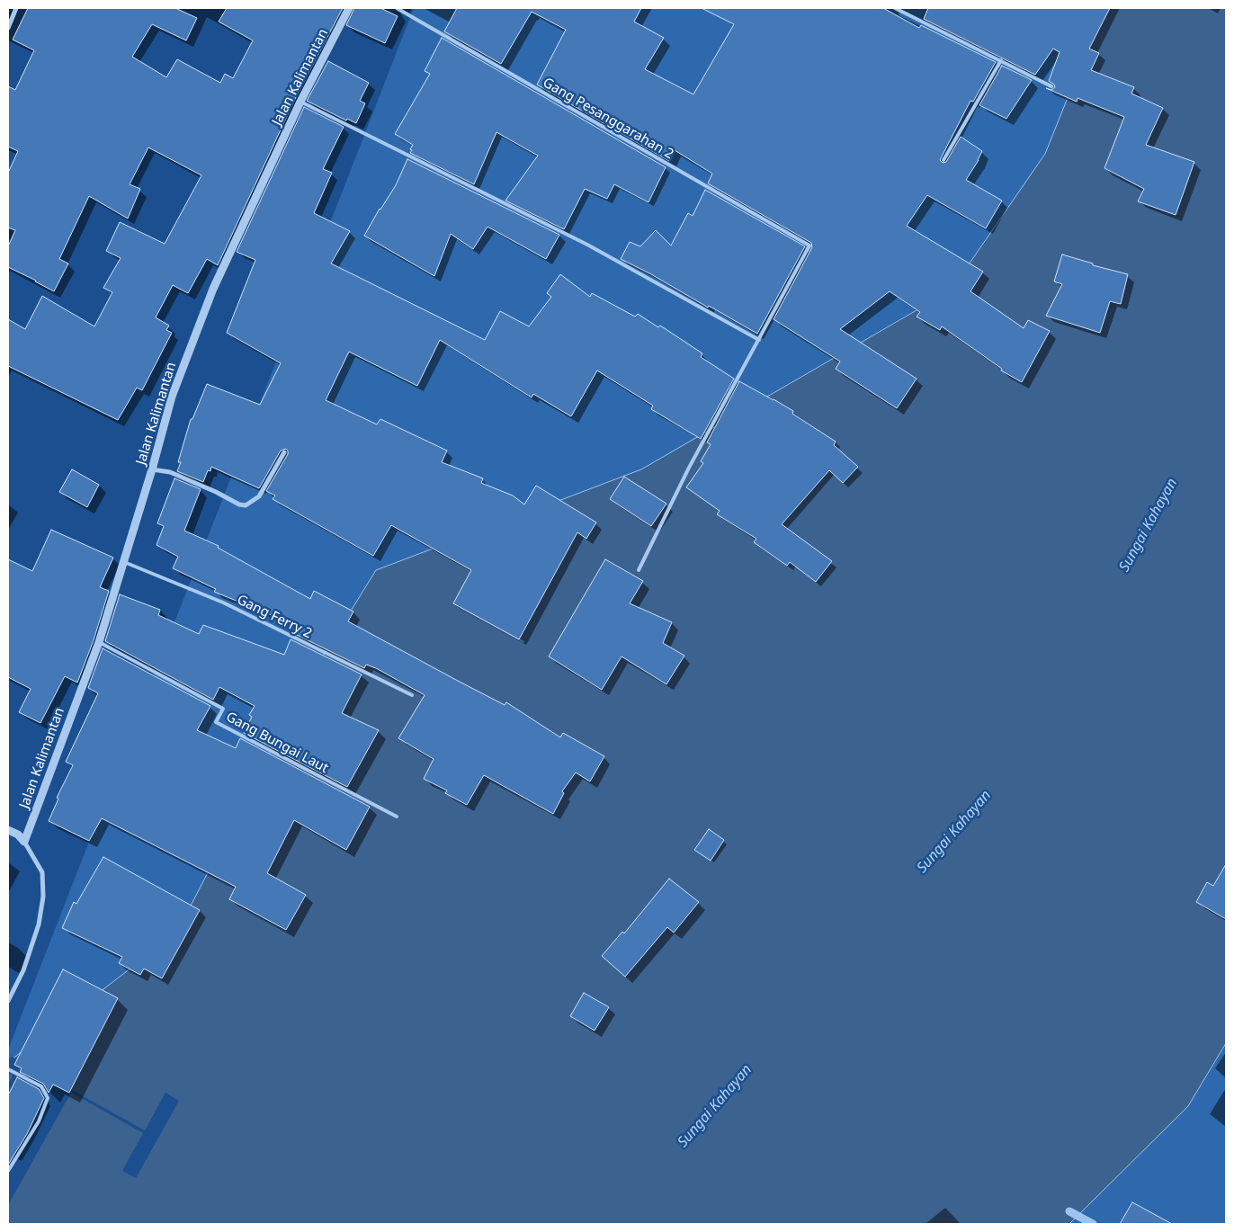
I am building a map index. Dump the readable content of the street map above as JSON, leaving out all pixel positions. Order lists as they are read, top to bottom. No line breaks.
{"streets":{"street":["Jalan Kalimantan"],"lane":["Gang Pesanggarahan 2","Gang Ferry 2","Gang Bungai Laut"]},"crossings":[["Jalan Kalimantan","Gang Ferry 2"],["Jalan Kalimantan","Gang Bungai Laut"]],"water":["Sungai Kahayan"]}
